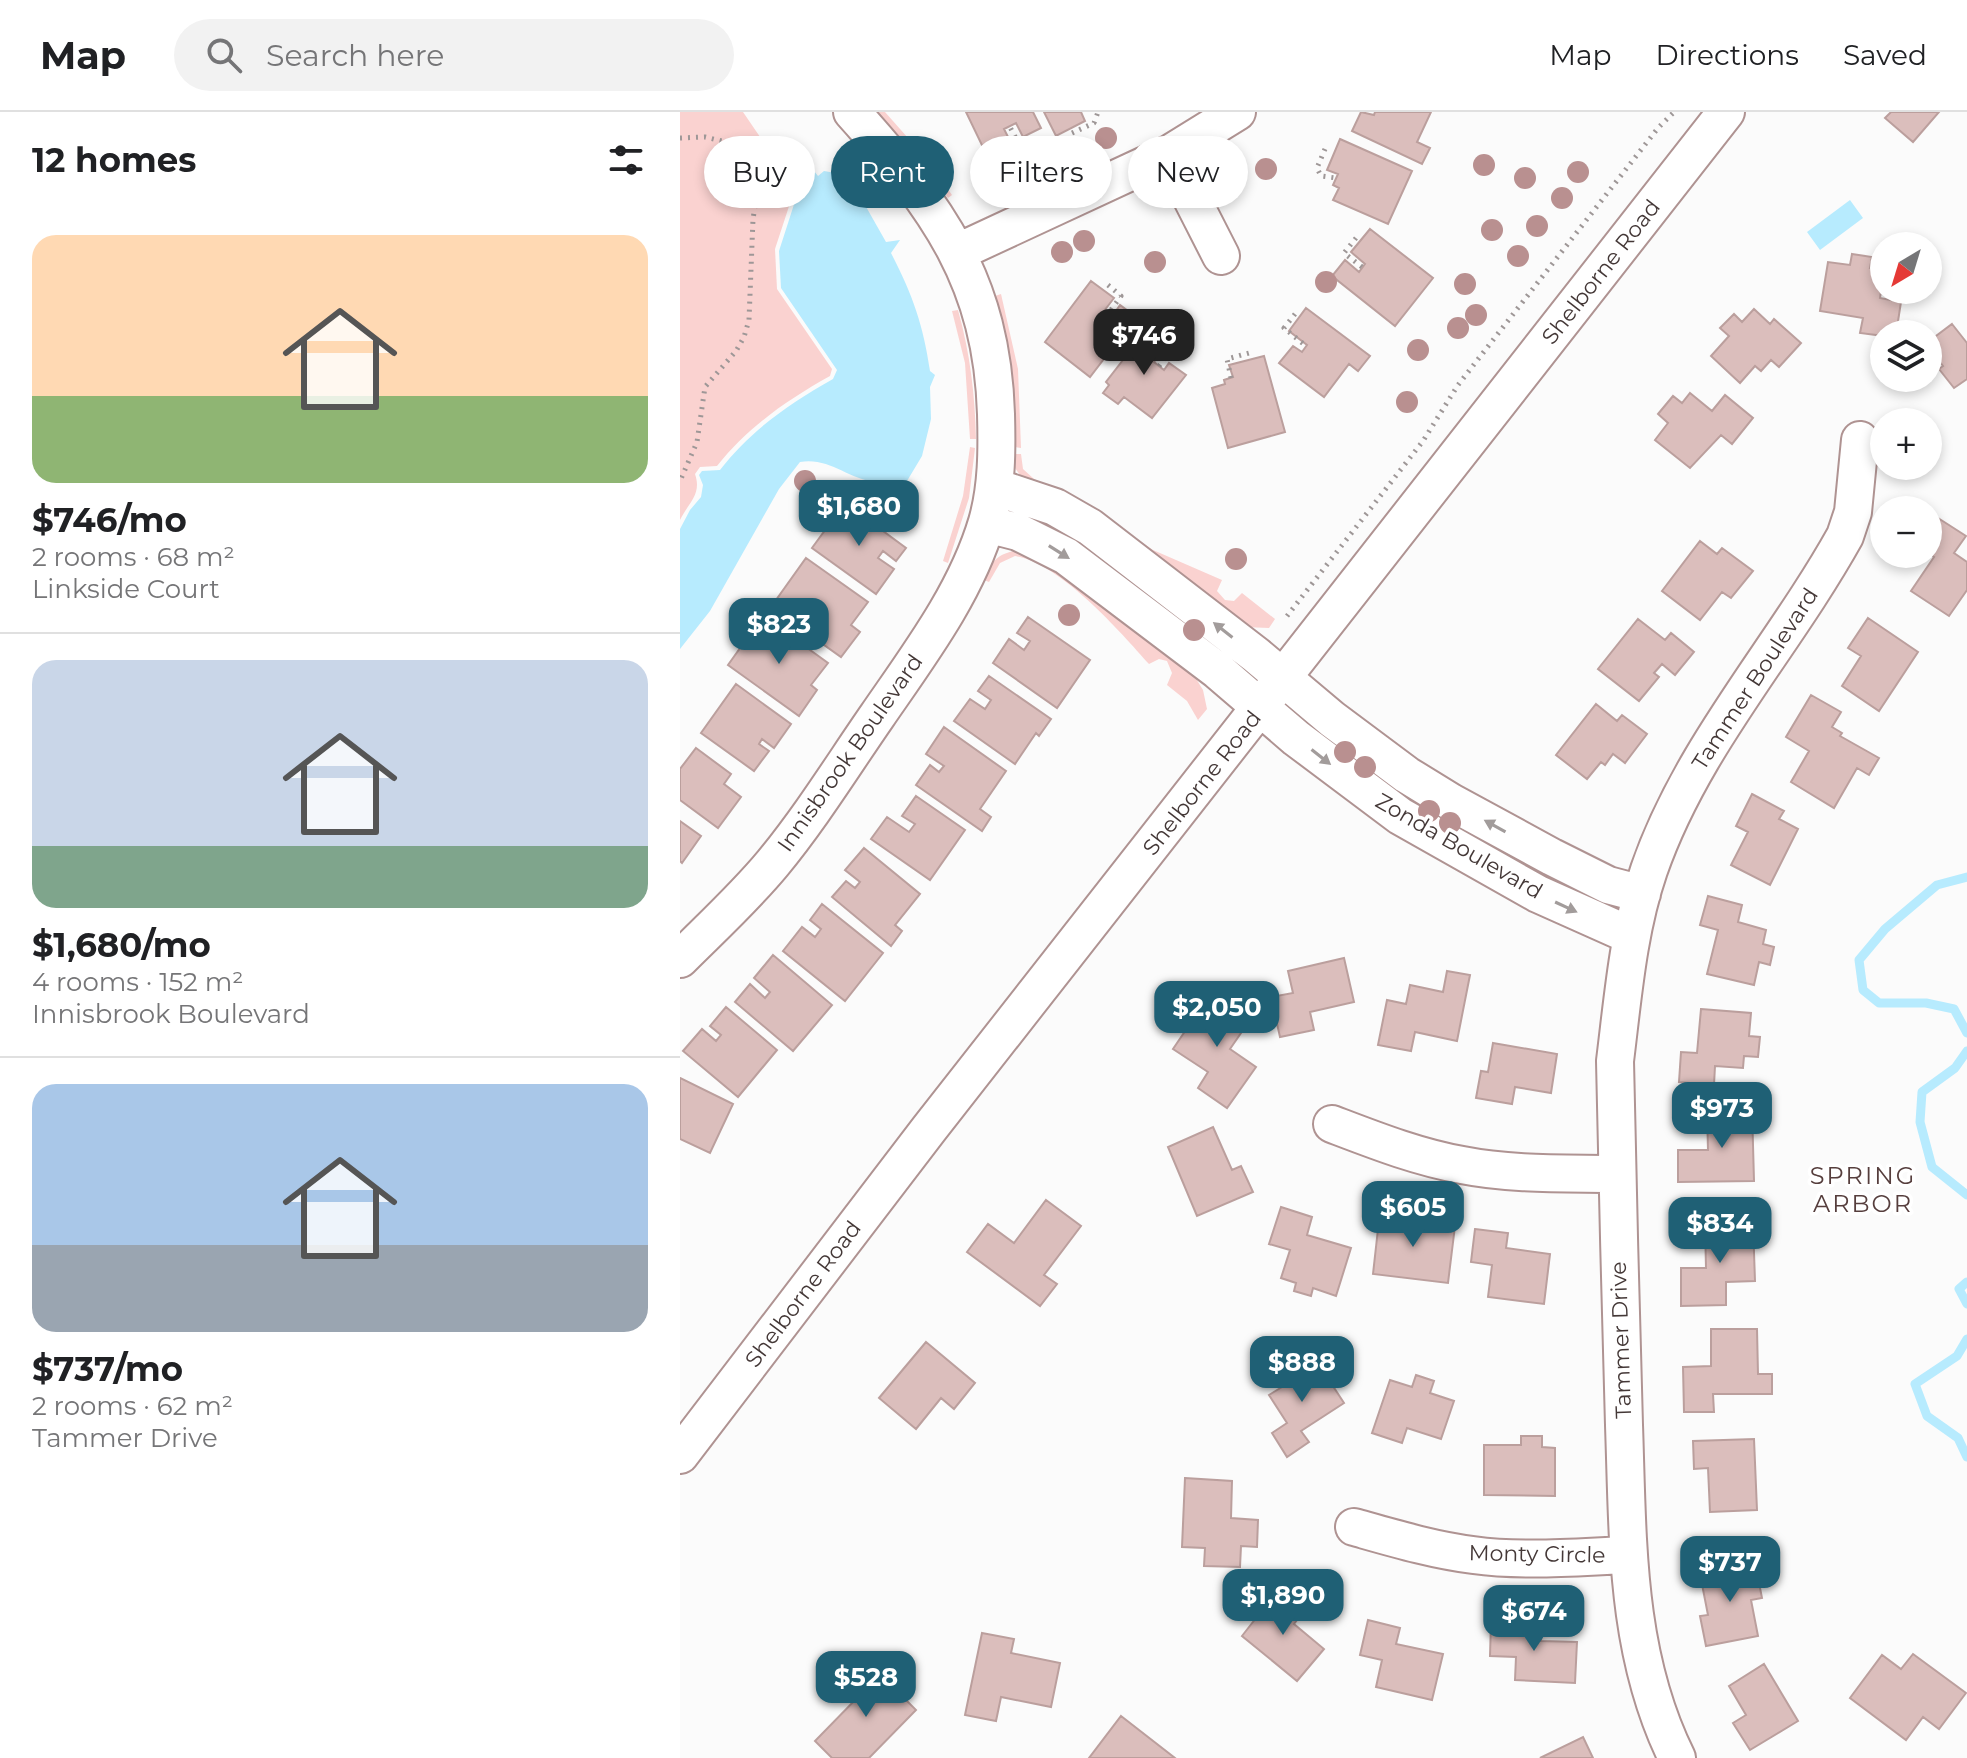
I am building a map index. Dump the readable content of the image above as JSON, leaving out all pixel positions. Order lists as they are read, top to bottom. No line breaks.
{"streets":{"street":["Shelborne Road","Tammer Boulevard","Innisbrook Boulevard","Zonda Boulevard","Tammer Drive","Monty Circle"]},"crossings":[["Shelborne Road","Zonda Boulevard"],["Tammer Boulevard","Zonda Boulevard"],["Tammer Boulevard","Tammer Drive"],["Zonda Boulevard","Tammer Drive"],["Tammer Drive","Monty Circle"]],"districts":["SPRING ARBOR"],"north":"bottom left","page":{"header":"Map","search":"Search here","nav":["Map","Directions","Saved"],"heading":"12 homes","chip":["Buy","Rent","Filters","New"],"list":[{"name":"$746/mo","note":"2 rooms · 68 m² · Linkside Court"},{"name":"$1,680/mo","note":"4 rooms · 152 m² · Innisbrook Boulevard"},{"name":"$737/mo","note":"2 rooms · 62 m² · Tammer Drive"}],"map_buttons":["+","−"],"price":["$746","$1,680","$823","$2,050","$973","$605","$834","$888","$737","$1,890","$674","$528"]}}
